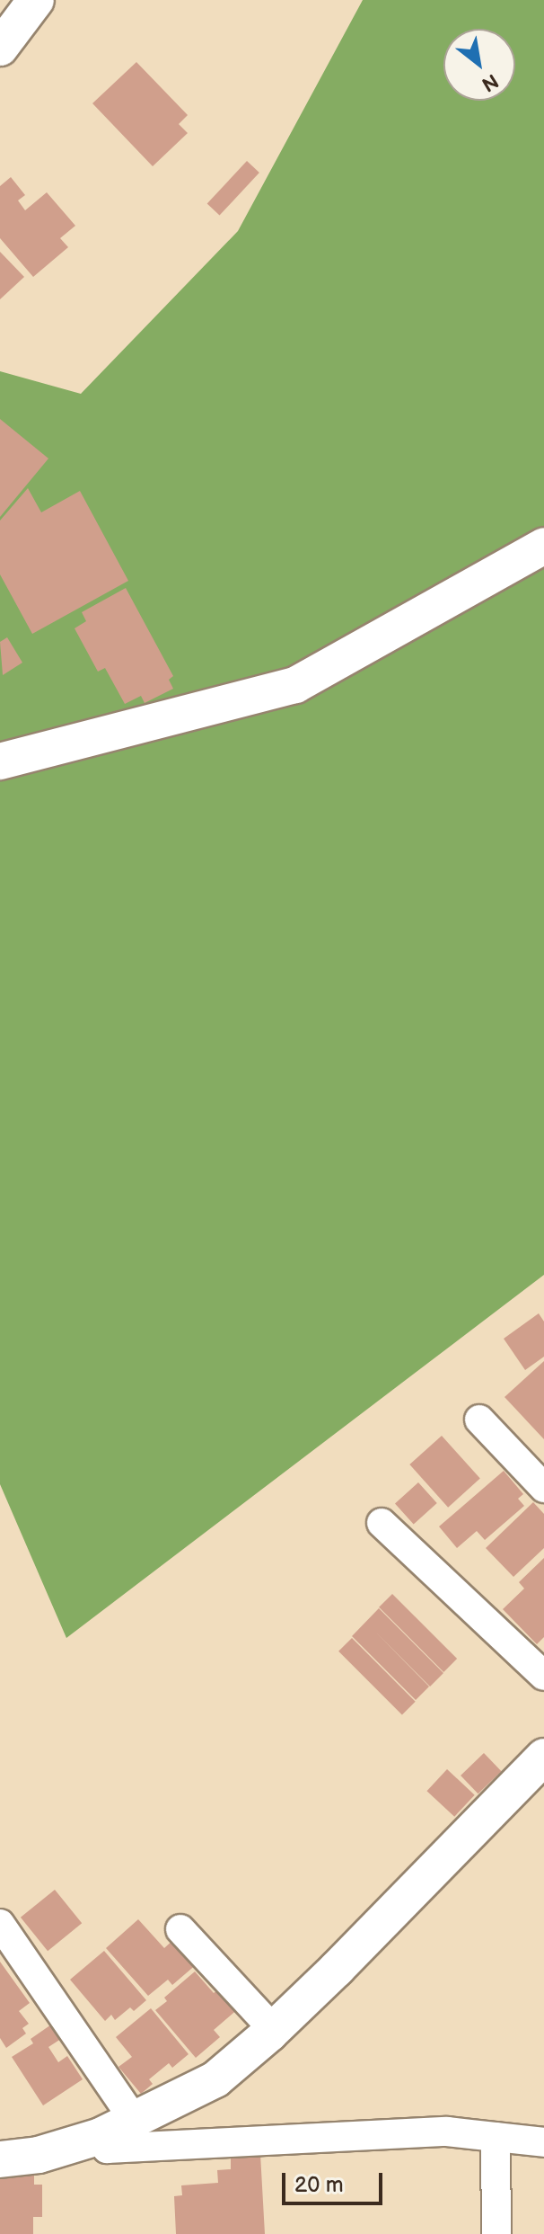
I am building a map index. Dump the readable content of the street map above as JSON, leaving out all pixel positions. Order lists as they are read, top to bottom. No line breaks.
{"scale_bar":"20 m","north":"bottom right"}
